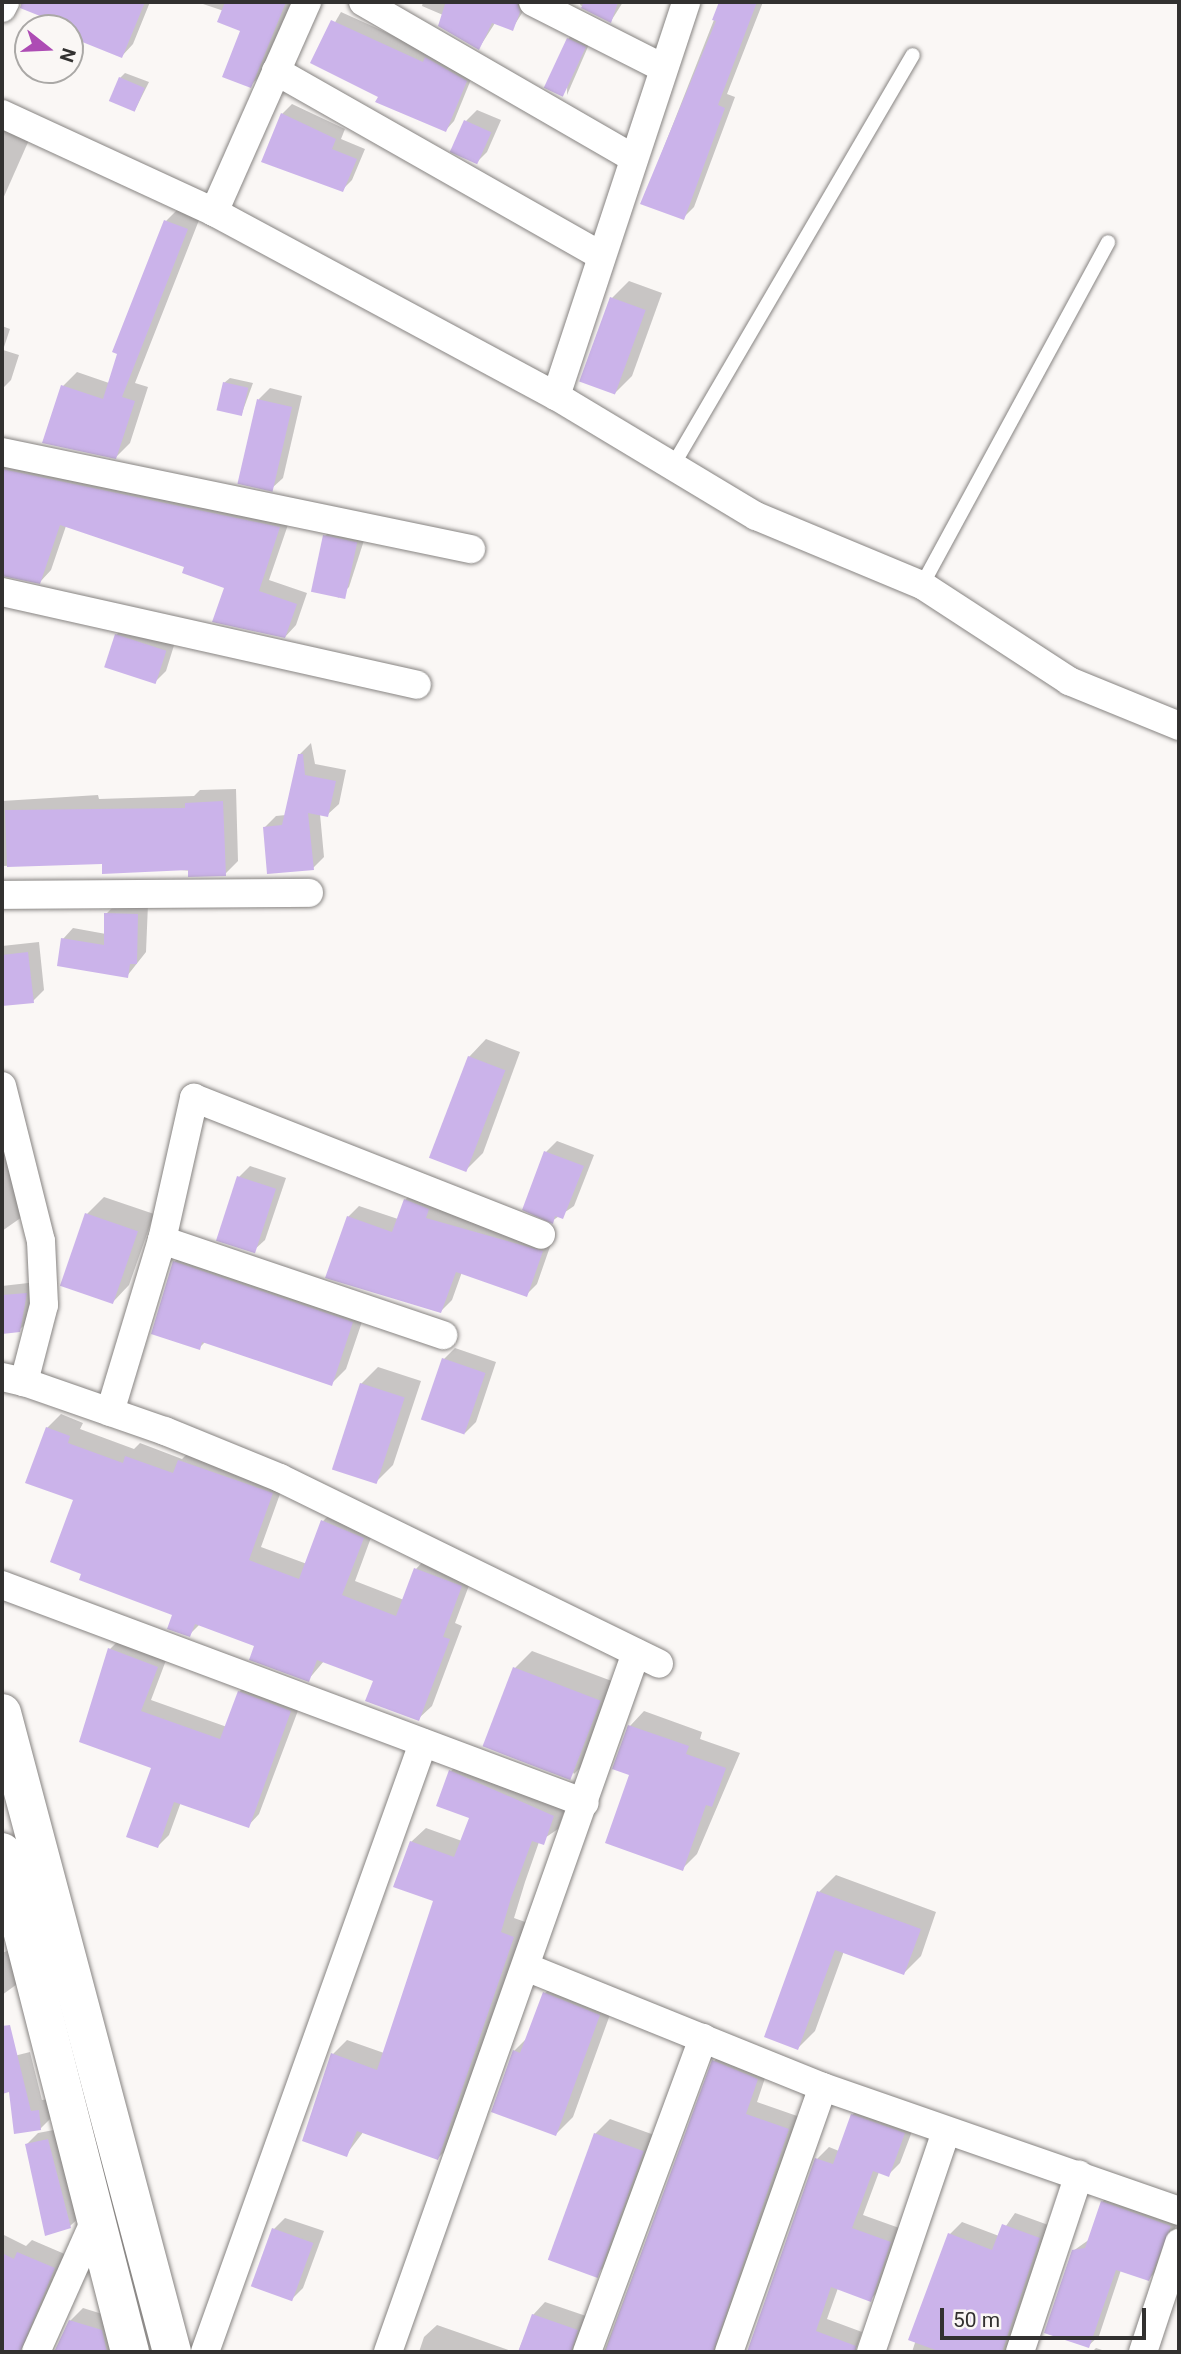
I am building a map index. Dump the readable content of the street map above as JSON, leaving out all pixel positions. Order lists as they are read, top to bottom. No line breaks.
{"scale_bar":"50 m","north":"right"}
